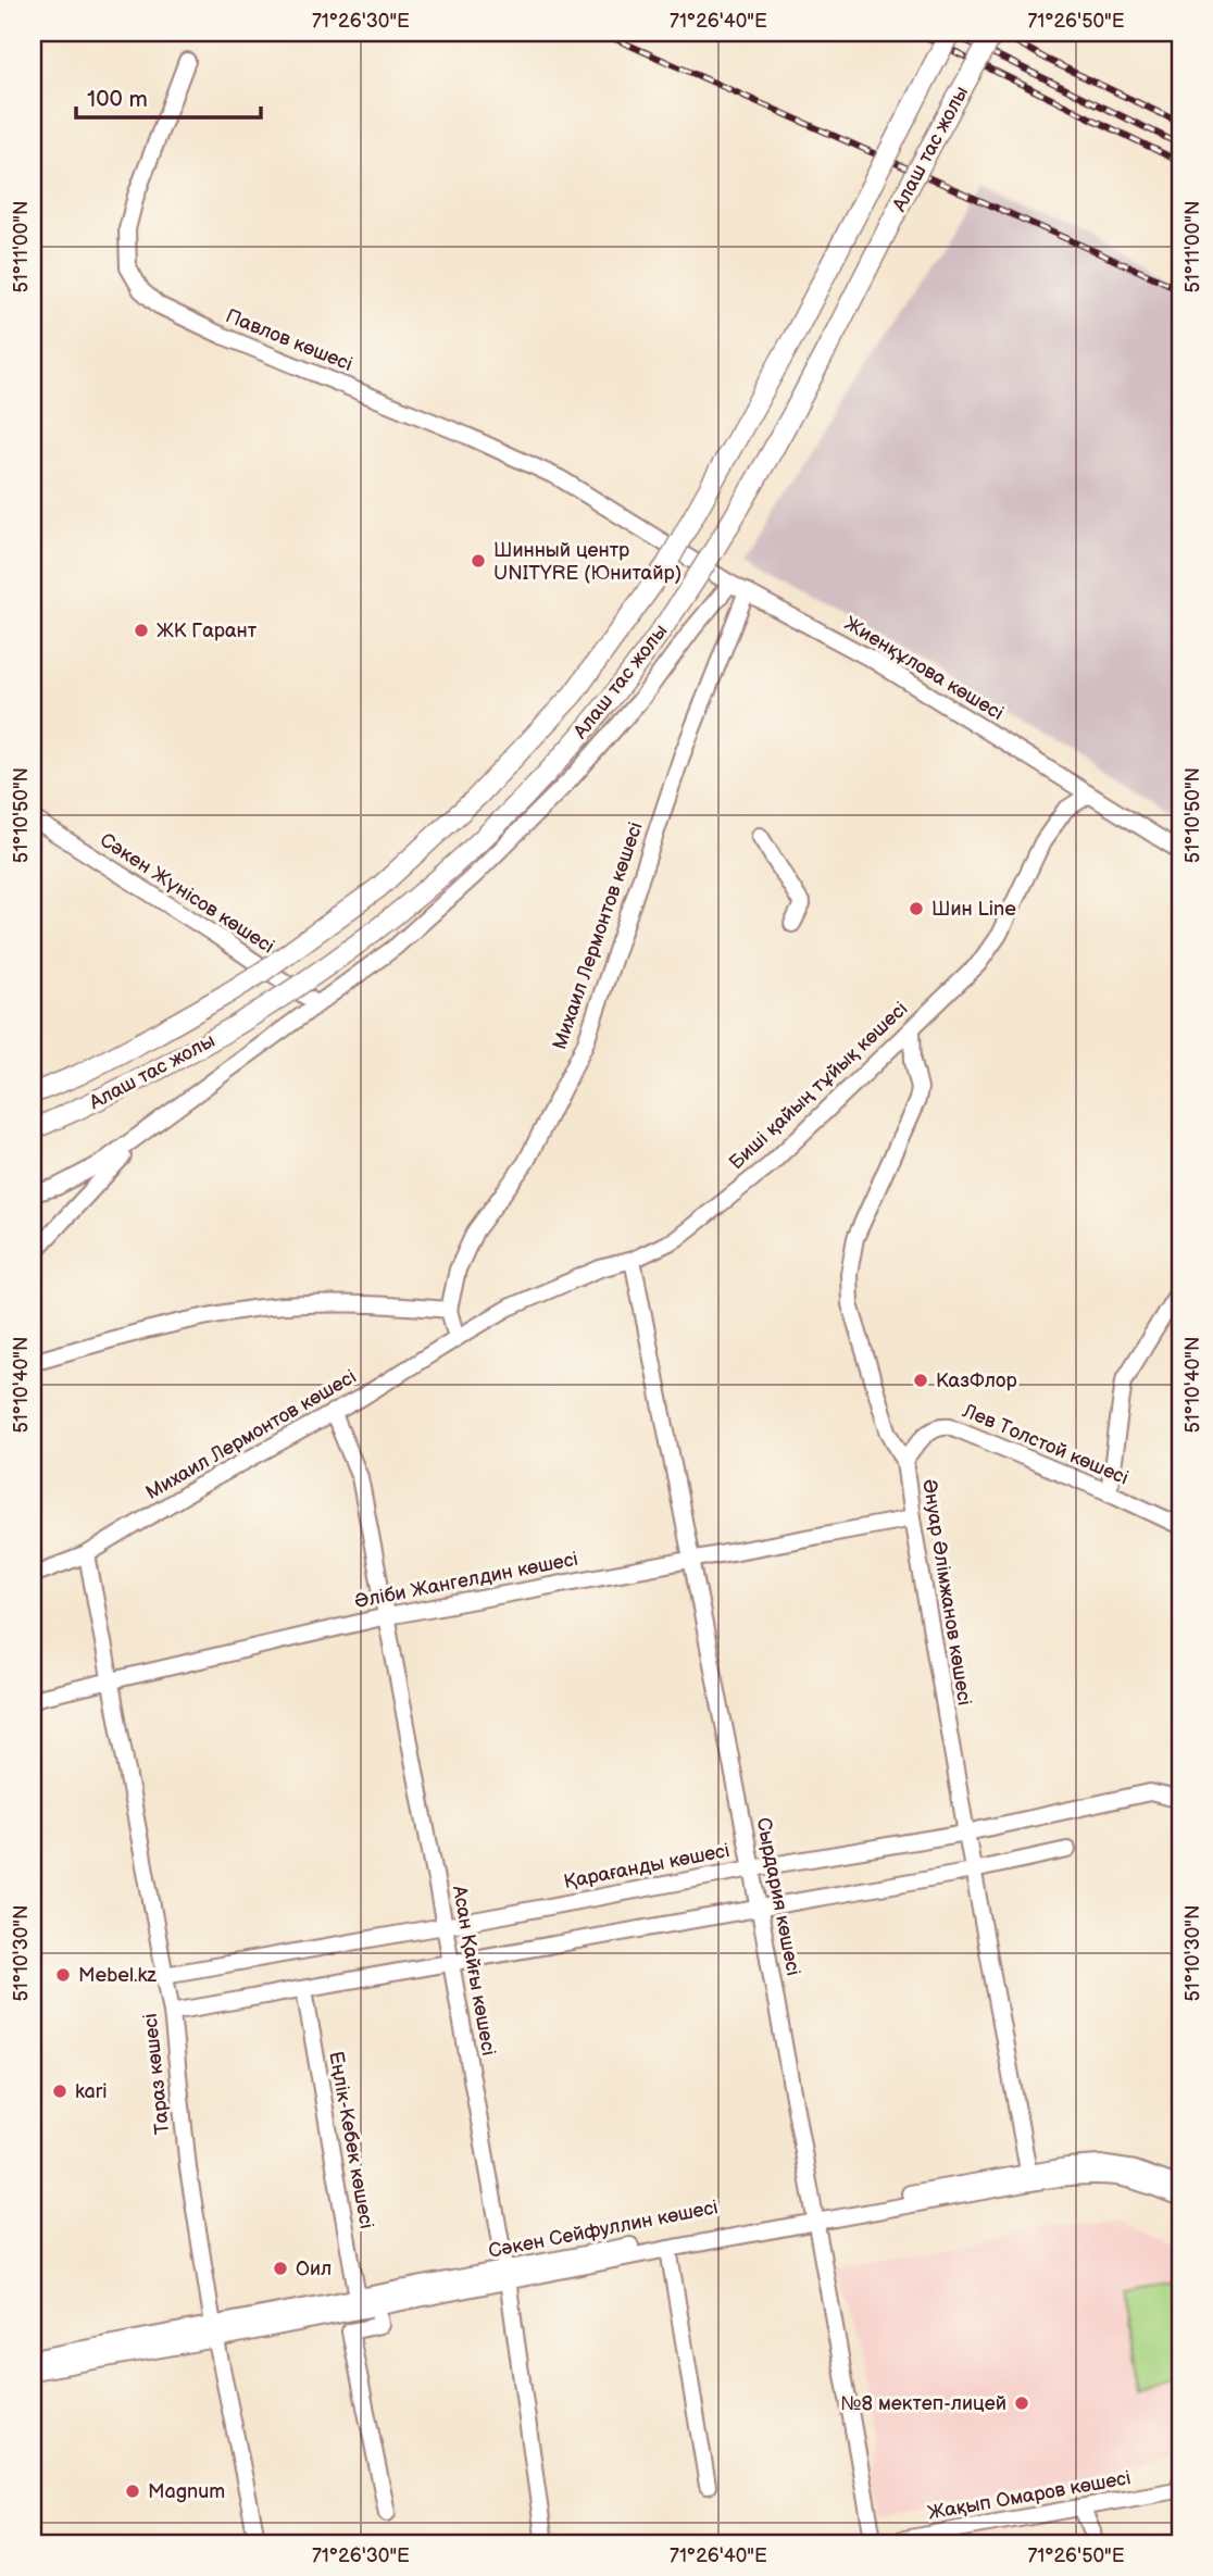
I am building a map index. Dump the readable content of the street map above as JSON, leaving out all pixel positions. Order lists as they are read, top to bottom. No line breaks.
{"streets":{"main road":["Алаш тас жолы"],"street":["Павлов көшесі","Жиенқұлова көшесі","Сәкен Жүнісов көшесі","Михаил Лермонтов көшесі","Биші қайың тұйық көшесі","Лев Толстой көшесі","Әліби Жангелдин көшесі","Әнуар Әлімжанов көшесі","Қарағанды көшесі","Сырдария көшесі","Асан Қайғы көшесі","Тараз көшесі","Еңлік-Кебек көшесі","Сәкен Сейфуллин көшесі","Жақып Омаров көшесі"]},"crossings":[["Павлов көшесі","Жиенқұлова көшесі"],["Жиенқұлова көшесі","Михаил Лермонтов көшесі"],["Жиенқұлова көшесі","Биші қайың тұйық көшесі"],["Михаил Лермонтов көшесі","Биші қайың тұйық көшесі"],["Михаил Лермонтов көшесі","Асан Қайғы көшесі"],["Михаил Лермонтов көшесі","Тараз көшесі"],["Биші қайың тұйық көшесі","Әнуар Әлімжанов көшесі"],["Биші қайың тұйық көшесі","Сырдария көшесі"],["Лев Толстой көшесі","Әнуар Әлімжанов көшесі"],["Әліби Жангелдин көшесі","Әнуар Әлімжанов көшесі"],["Әліби Жангелдин көшесі","Сырдария көшесі"],["Әліби Жангелдин көшесі","Асан Қайғы көшесі"],["Әліби Жангелдин көшесі","Тараз көшесі"],["Әнуар Әлімжанов көшесі","Қарағанды көшесі"],["Әнуар Әлімжанов көшесі","Сәкен Сейфуллин көшесі"],["Қарағанды көшесі","Сырдария көшесі"],["Қарағанды көшесі","Асан Қайғы көшесі"],["Қарағанды көшесі","Тараз көшесі"],["Сырдария көшесі","Сәкен Сейфуллин көшесі"],["Асан Қайғы көшесі","Сәкен Сейфуллин көшесі"],["Тараз көшесі","Сәкен Сейфуллин көшесі"],["Еңлік-Кебек көшесі","Сәкен Сейфуллин көшесі"]],"places":["Шинный центр UNITYRE (Юнитайр)","ЖК Гарант","Шин Line","КазФлор","Mebel.kz","kari","Оил","№8 мектеп-лицей","Magnum"],"scale_bar":"100 m","coordinates":["71°26'30\"E","71°26'40\"E","71°26'50\"E","51°11'00\"N","51°10'50\"N","51°10'40\"N","51°10'30\"N"]}
